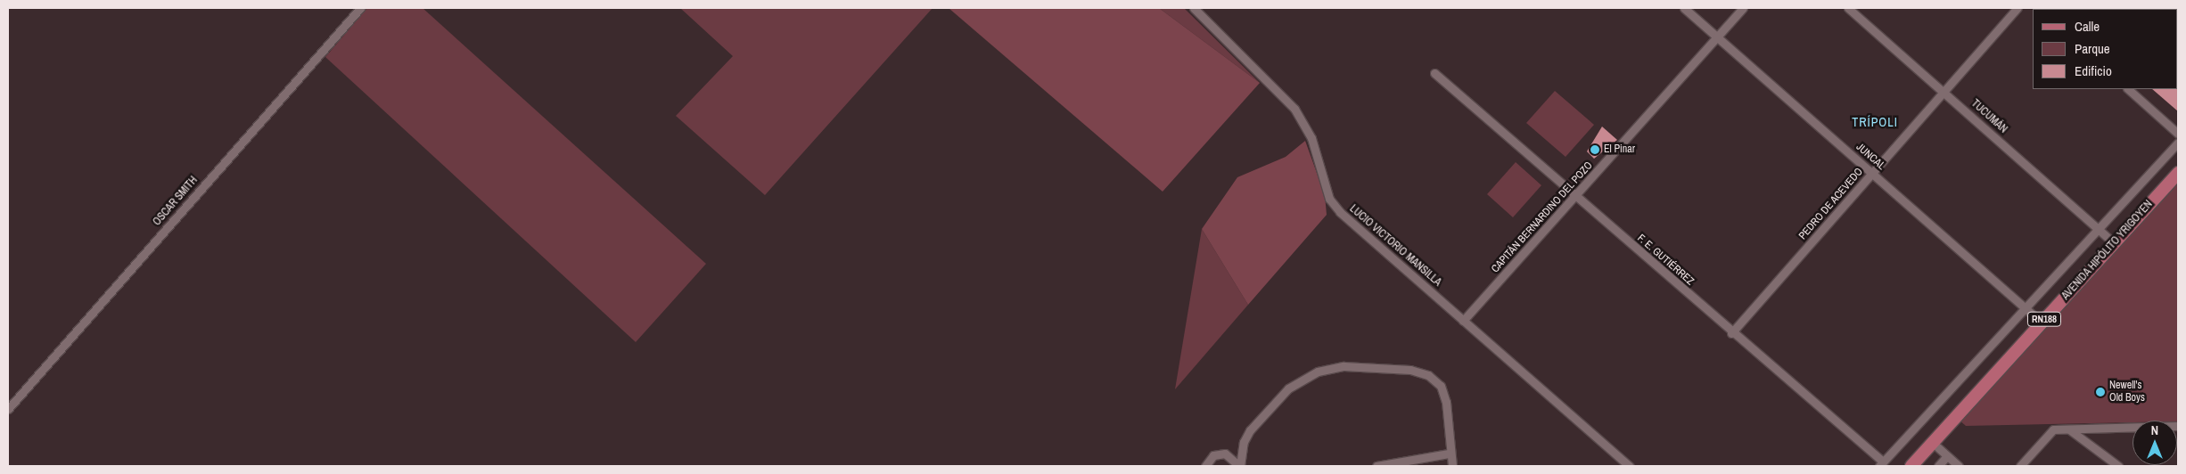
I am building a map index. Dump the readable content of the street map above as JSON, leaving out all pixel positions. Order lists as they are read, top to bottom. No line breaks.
{"streets":{"main road":["AVENIDA HIPÓLITO YRIGOYEN","RN188"],"street":["TUCUMÁN","JUNCAL","OSCAR SMITH","PEDRO DE ACEVEDO","CAPITÁN BERNARDINO DEL POZO","LUCIO VICTORIO MANSILLA","F. E. GUTIÉRREZ"]},"crossings":[["TUCUMÁN","PEDRO DE ACEVEDO"],["TUCUMÁN","AVENIDA HIPÓLITO YRIGOYEN"],["JUNCAL","PEDRO DE ACEVEDO"],["JUNCAL","CAPITÁN BERNARDINO DEL POZO"],["JUNCAL","AVENIDA HIPÓLITO YRIGOYEN"],["PEDRO DE ACEVEDO","F. E. GUTIÉRREZ"],["CAPITÁN BERNARDINO DEL POZO","LUCIO VICTORIO MANSILLA"],["CAPITÁN BERNARDINO DEL POZO","F. E. GUTIÉRREZ"]],"districts":["TRÍPOLI"],"places":["El Pinar","Newell's Old Boys"],"legend":["Calle","Parque","Edificio"],"north":"top"}
